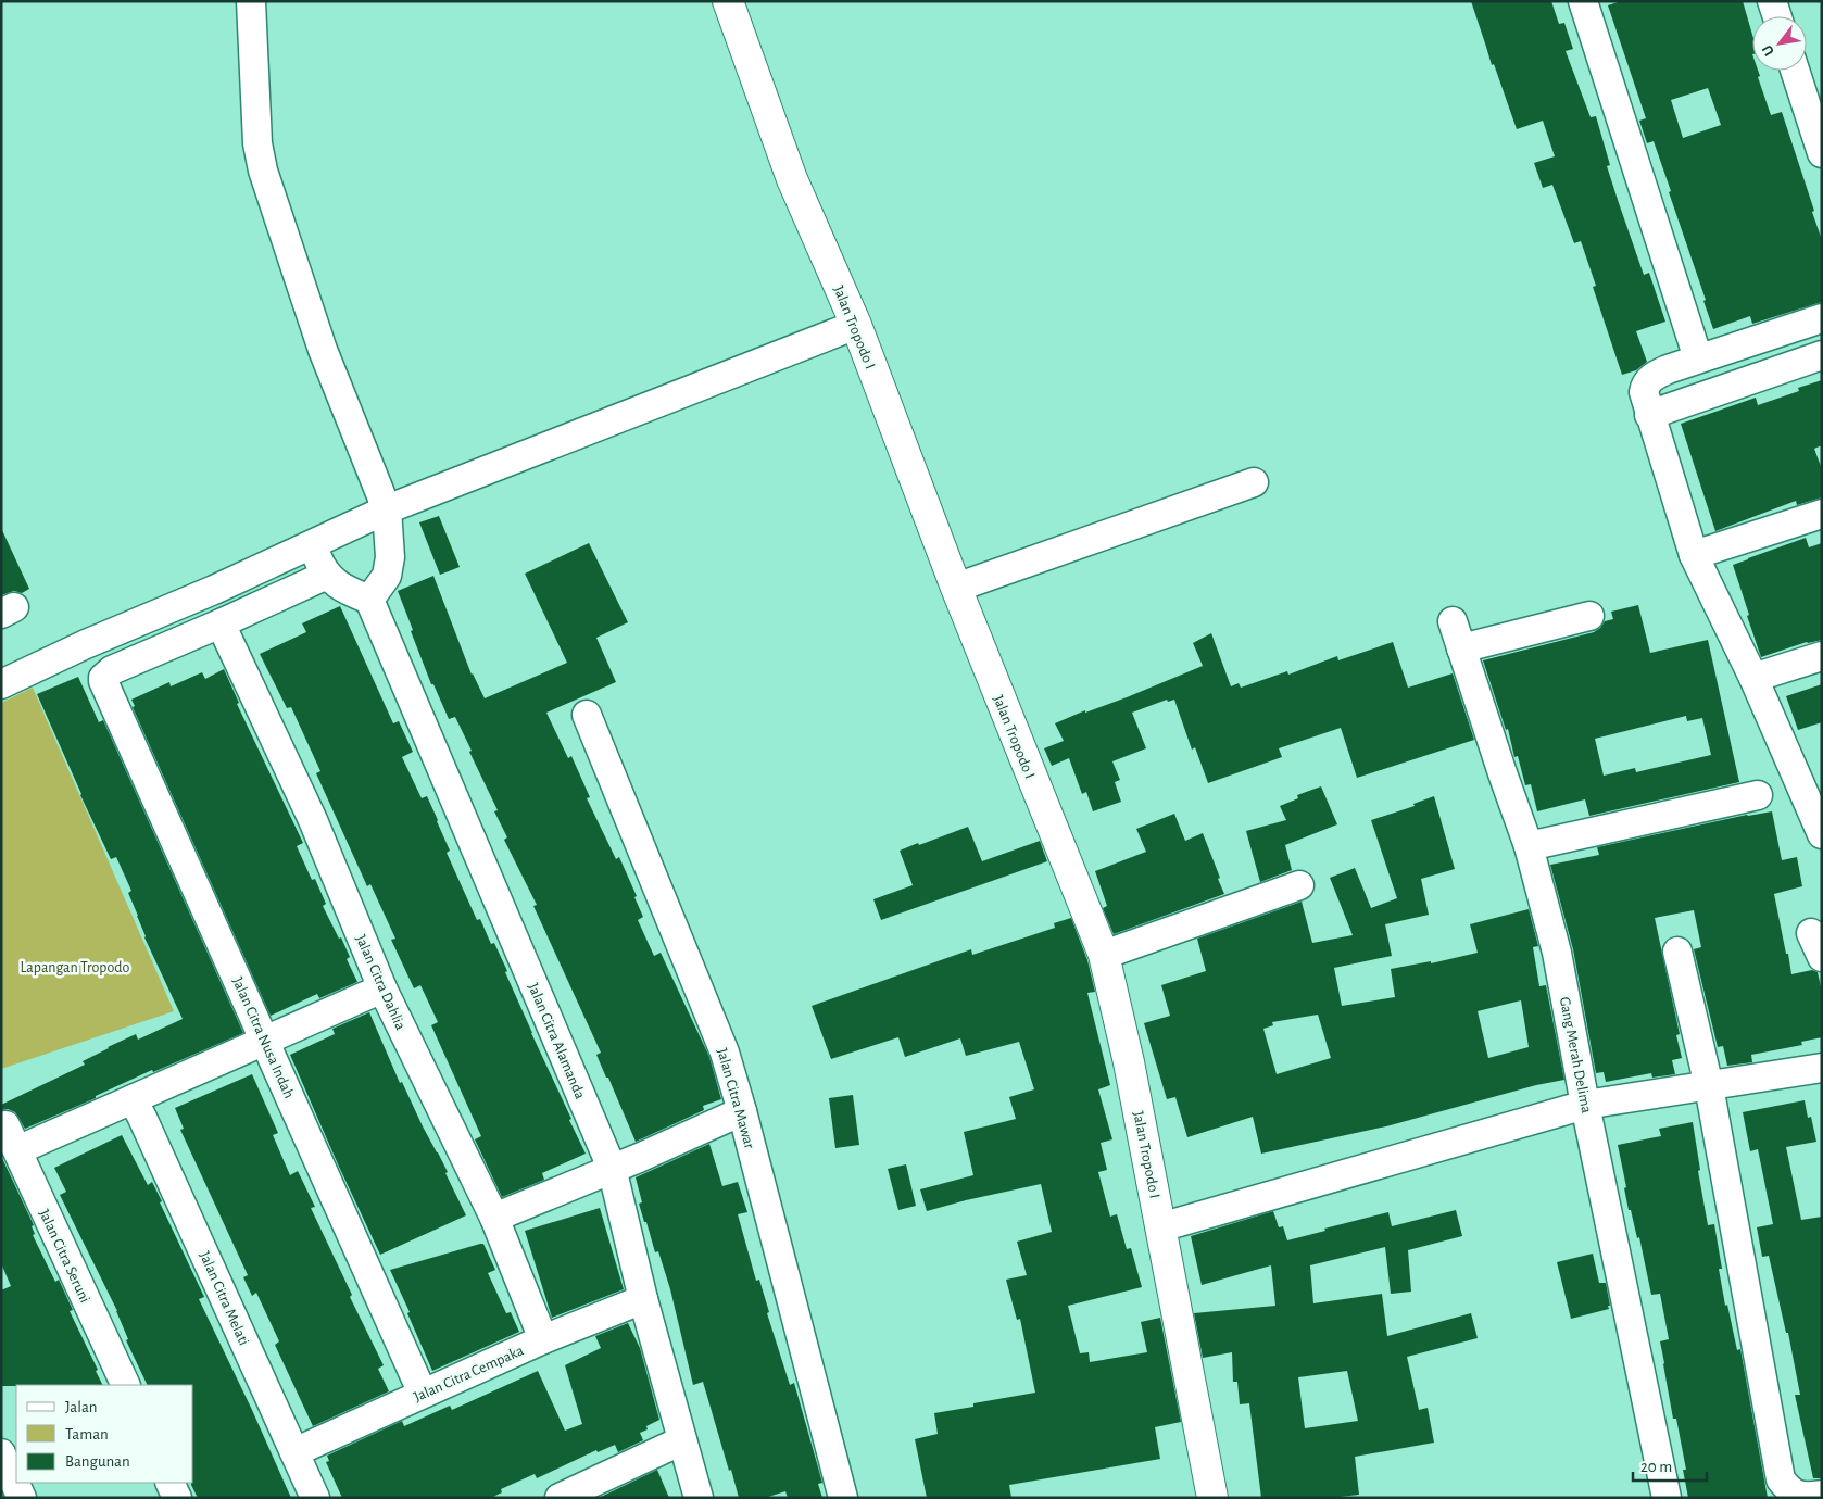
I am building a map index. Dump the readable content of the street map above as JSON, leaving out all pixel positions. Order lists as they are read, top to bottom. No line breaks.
{"streets":{"street":["Jalan Tropodo I","Jalan Citra Dahlia","Jalan Citra Nusa Indah","Jalan Citra Alamanda","Gang Merah Delima","Jalan Citra Mawar","Jalan Citra Seruni","Jalan Citra Melati","Jalan Citra Cempaka"]},"crossings":[["Jalan Citra Dahlia","Jalan Citra Nusa Indah"],["Jalan Citra Dahlia","Jalan Citra Cempaka"],["Jalan Citra Nusa Indah","Jalan Citra Cempaka"],["Jalan Citra Alamanda","Jalan Citra Cempaka"],["Jalan Citra Melati","Jalan Citra Cempaka"]],"parks":["Lapangan Tropodo"],"legend":["Jalan","Taman","Bangunan"],"scale_bar":"20 m","north":"bottom left"}
